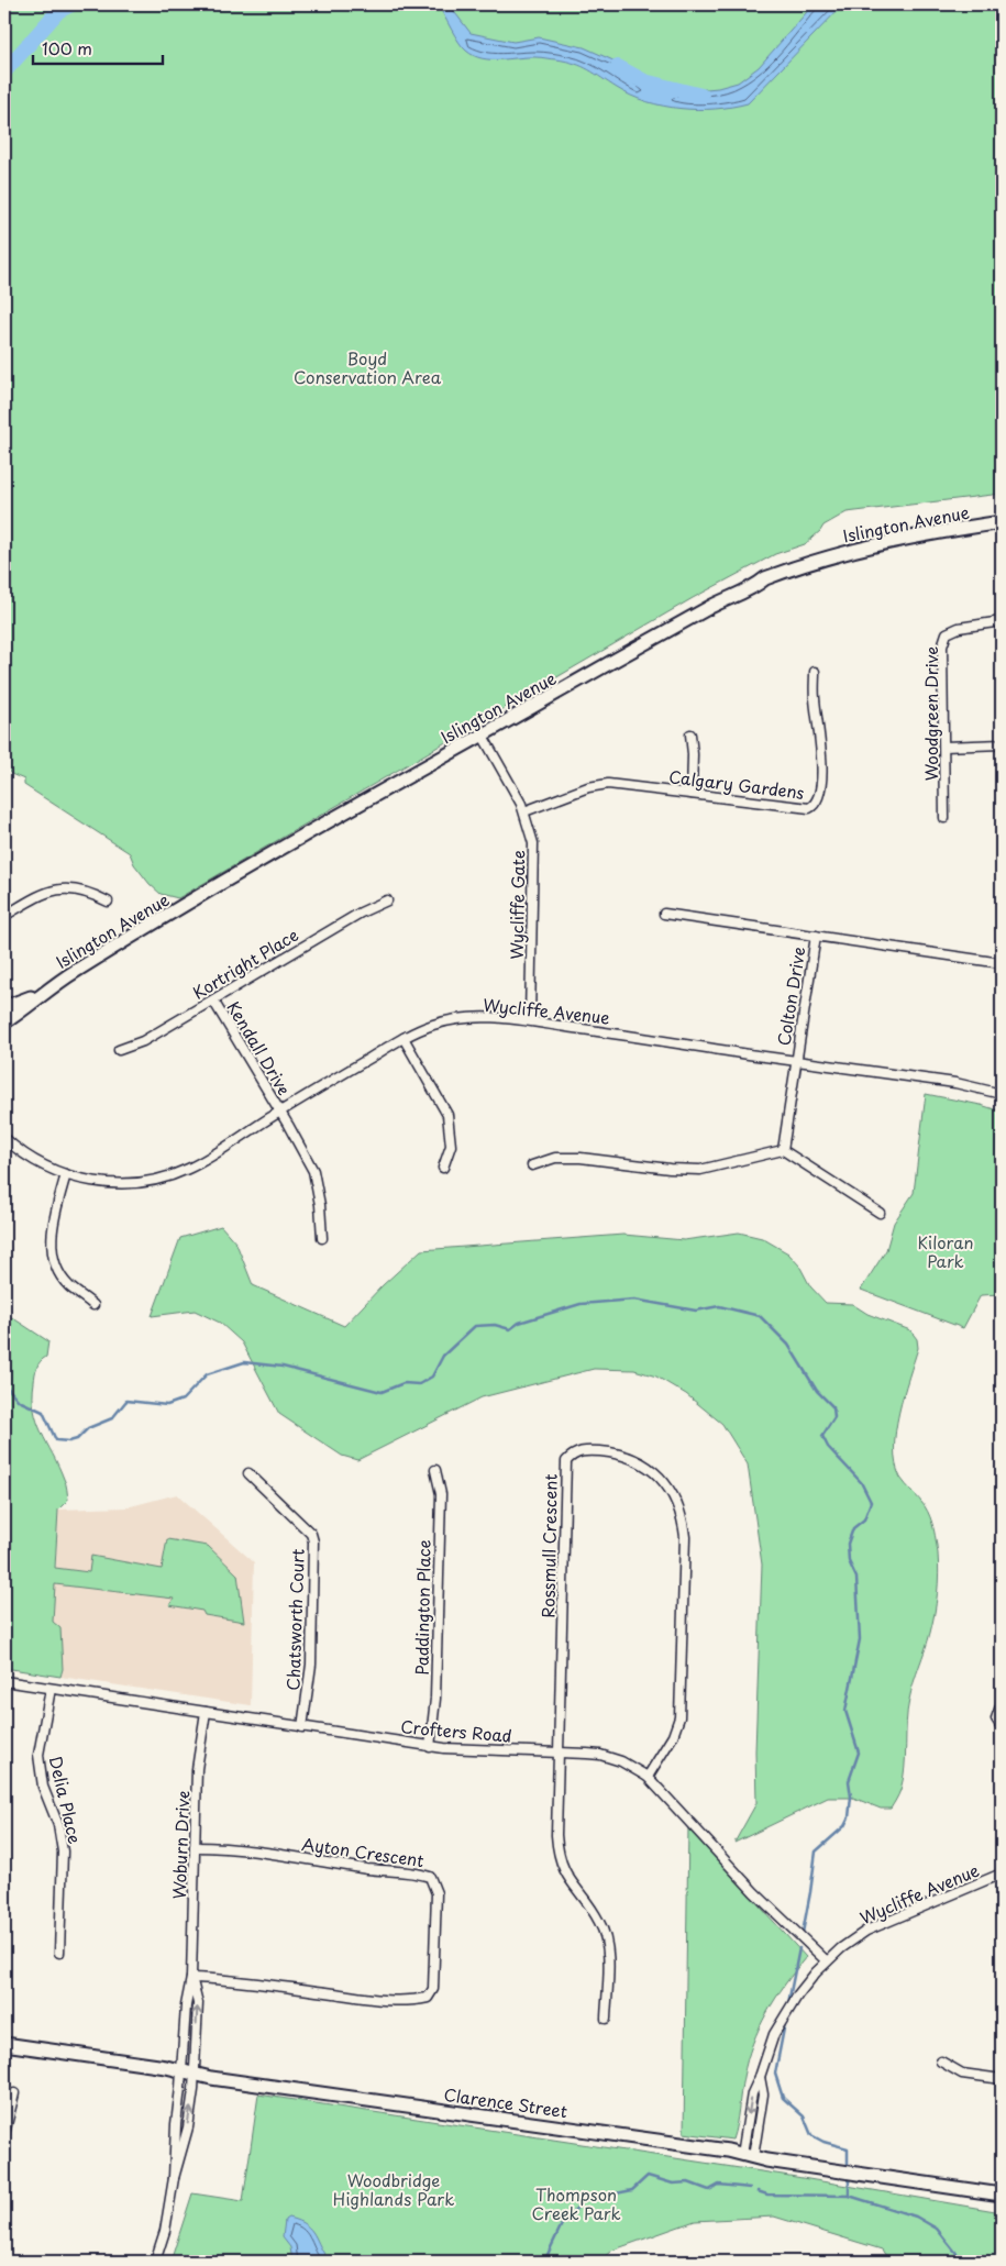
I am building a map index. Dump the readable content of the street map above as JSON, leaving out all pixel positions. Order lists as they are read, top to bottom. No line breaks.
{"streets":{"main road":["Islington Avenue","Clarence Street"],"street":["Woodgreen Drive","Calgary Gardens","Wycliffe Gate","Kortright Place","Colton Drive","Wycliffe Avenue","Kendall Drive","Rossmull Crescent","Paddington Place","Chatsworth Court","Crofters Road","Delia Place","Woburn Drive","Ayton Crescent"]},"crossings":[["Islington Avenue","Wycliffe Gate"],["Calgary Gardens","Wycliffe Gate"],["Wycliffe Gate","Wycliffe Avenue"],["Kortright Place","Kendall Drive"],["Colton Drive","Wycliffe Avenue"],["Wycliffe Avenue","Kendall Drive"],["Wycliffe Avenue","Crofters Road"],["Wycliffe Avenue","Clarence Street"],["Rossmull Crescent","Crofters Road"],["Paddington Place","Crofters Road"],["Chatsworth Court","Crofters Road"],["Crofters Road","Delia Place"],["Crofters Road","Woburn Drive"],["Woburn Drive","Ayton Crescent"],["Woburn Drive","Clarence Street"]],"parks":["Boyd Conservation Area","Kiloran Park","Woodbridge Highlands Park","Thompson Creek Park"],"scale_bar":"100 m"}
